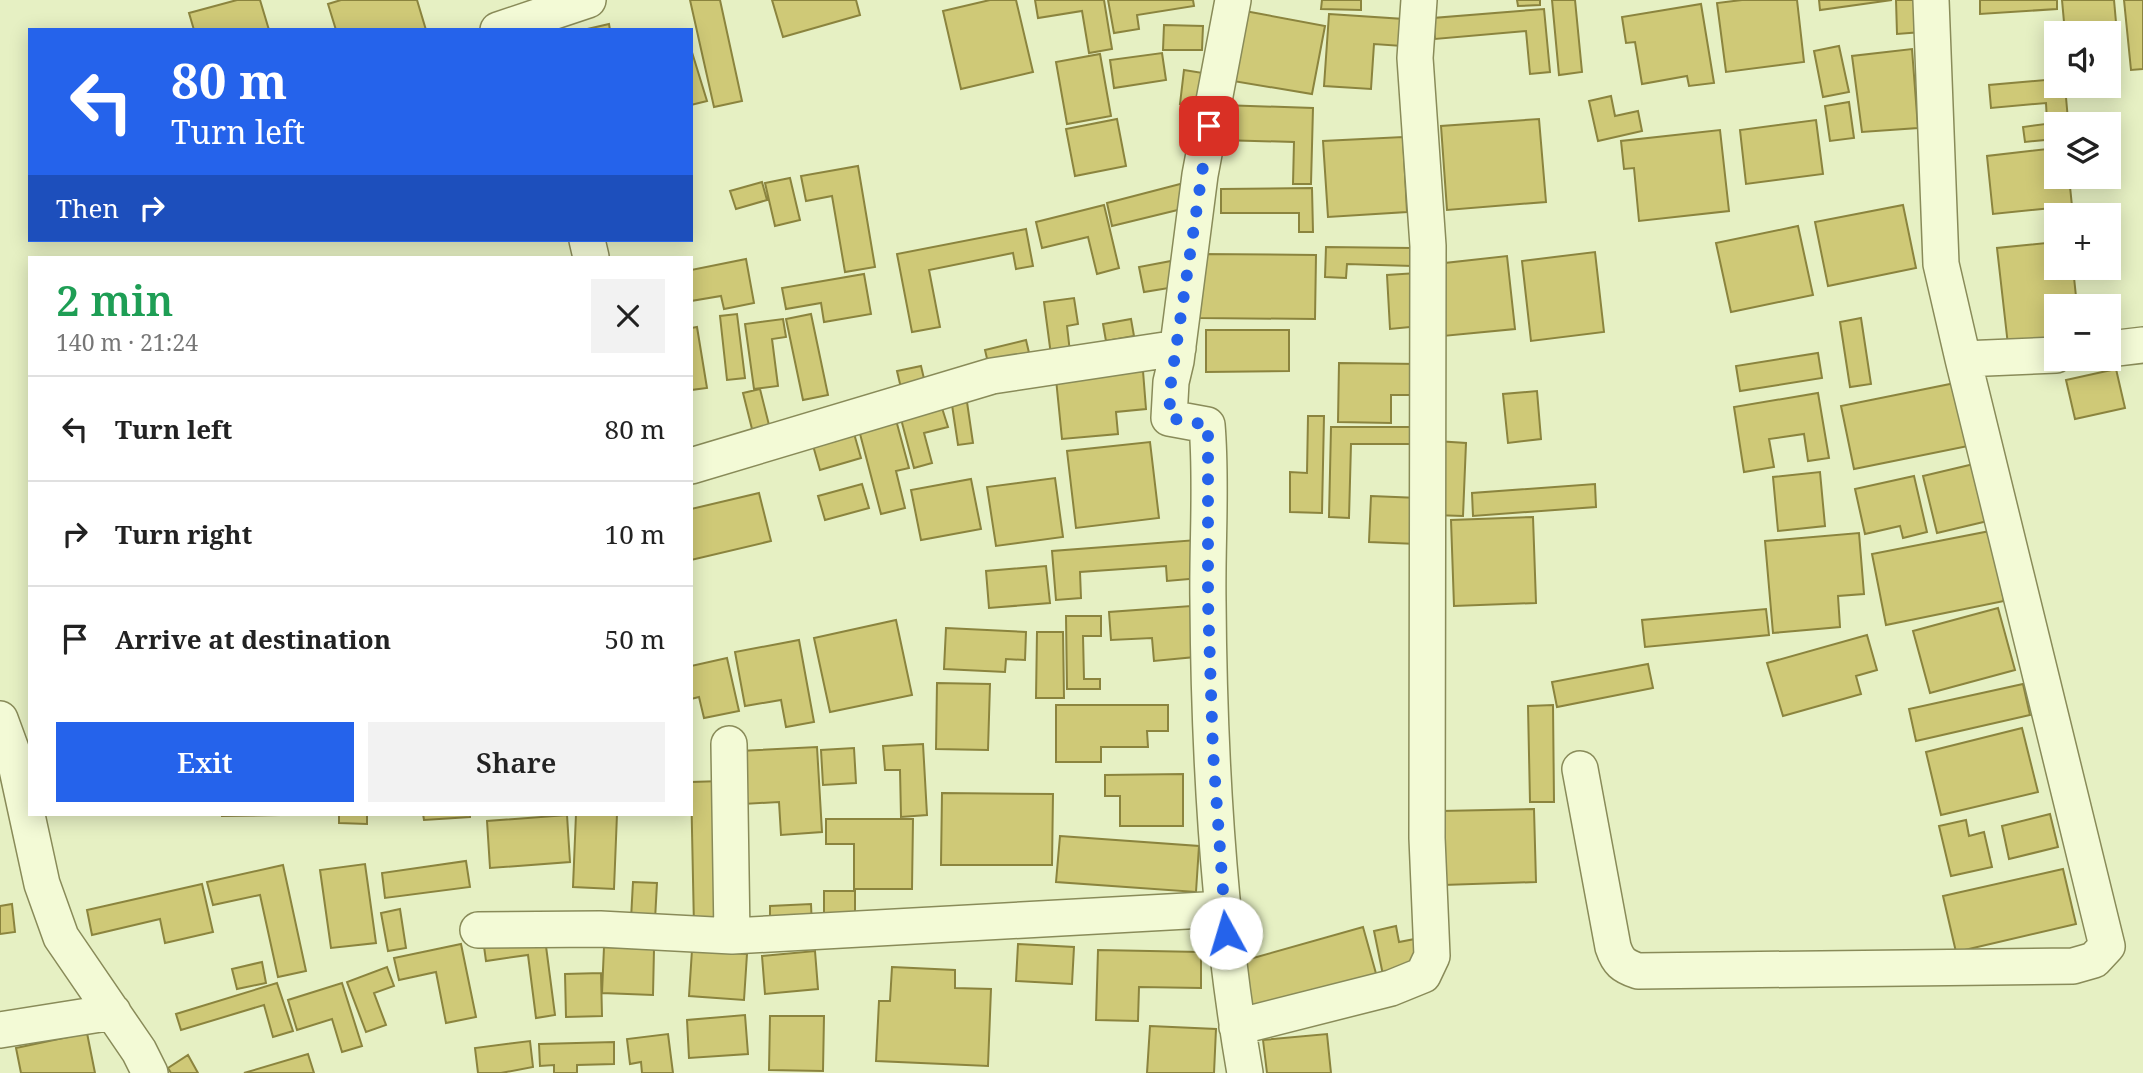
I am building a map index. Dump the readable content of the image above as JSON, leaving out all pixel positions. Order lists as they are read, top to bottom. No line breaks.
{"page":{"map_buttons":["+","−"],"turn":["80 m","Turn left"],"then":"Then","heading":["2 min","140 m · 21:24"],"list":[{"name":"Turn left","value":"80 m"},{"name":"Turn right","value":"10 m"},{"name":"Arrive at destination","value":"50 m"}],"buttons":["Exit","Share"]}}
